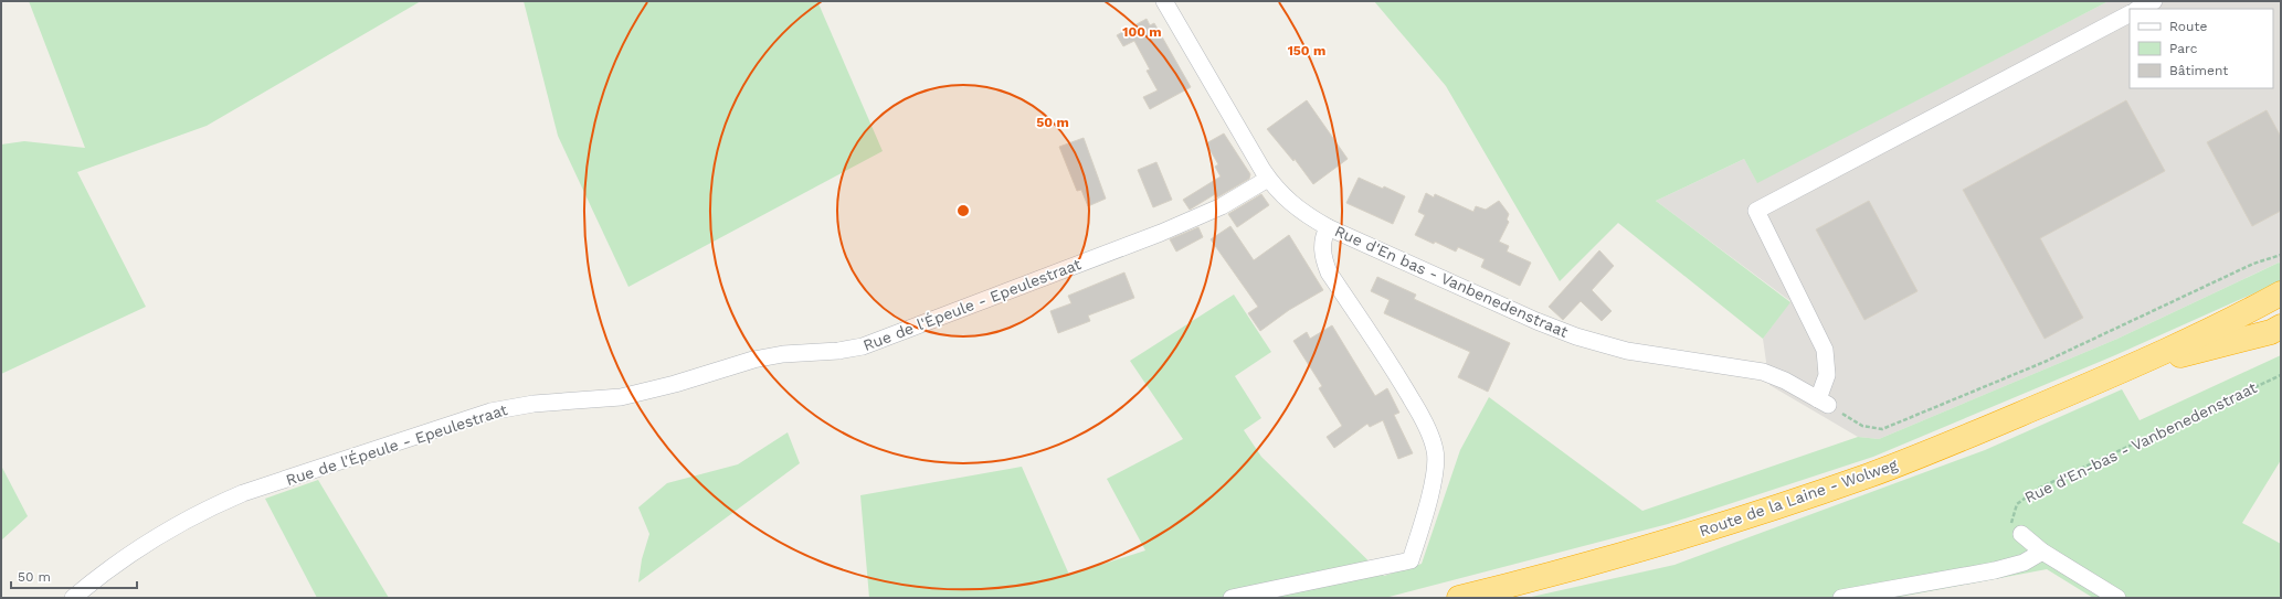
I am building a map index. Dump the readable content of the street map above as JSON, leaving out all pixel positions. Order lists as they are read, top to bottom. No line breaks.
{"streets":{"highway":["Route de la Laine - Wolweg"],"street":["Rue d'En bas - Vanbenedenstraat","Rue de l'Épeule - Epeulestraat"],"path":["Rue d'En-bas - Vanbenedenstraat"]},"crossings":[["Rue d'En bas - Vanbenedenstraat","Rue de l'Épeule - Epeulestraat"]],"legend":["Route","Parc","Bâtiment"],"scale_bar":"50 m","rings":["100 m","150 m","50 m"]}
